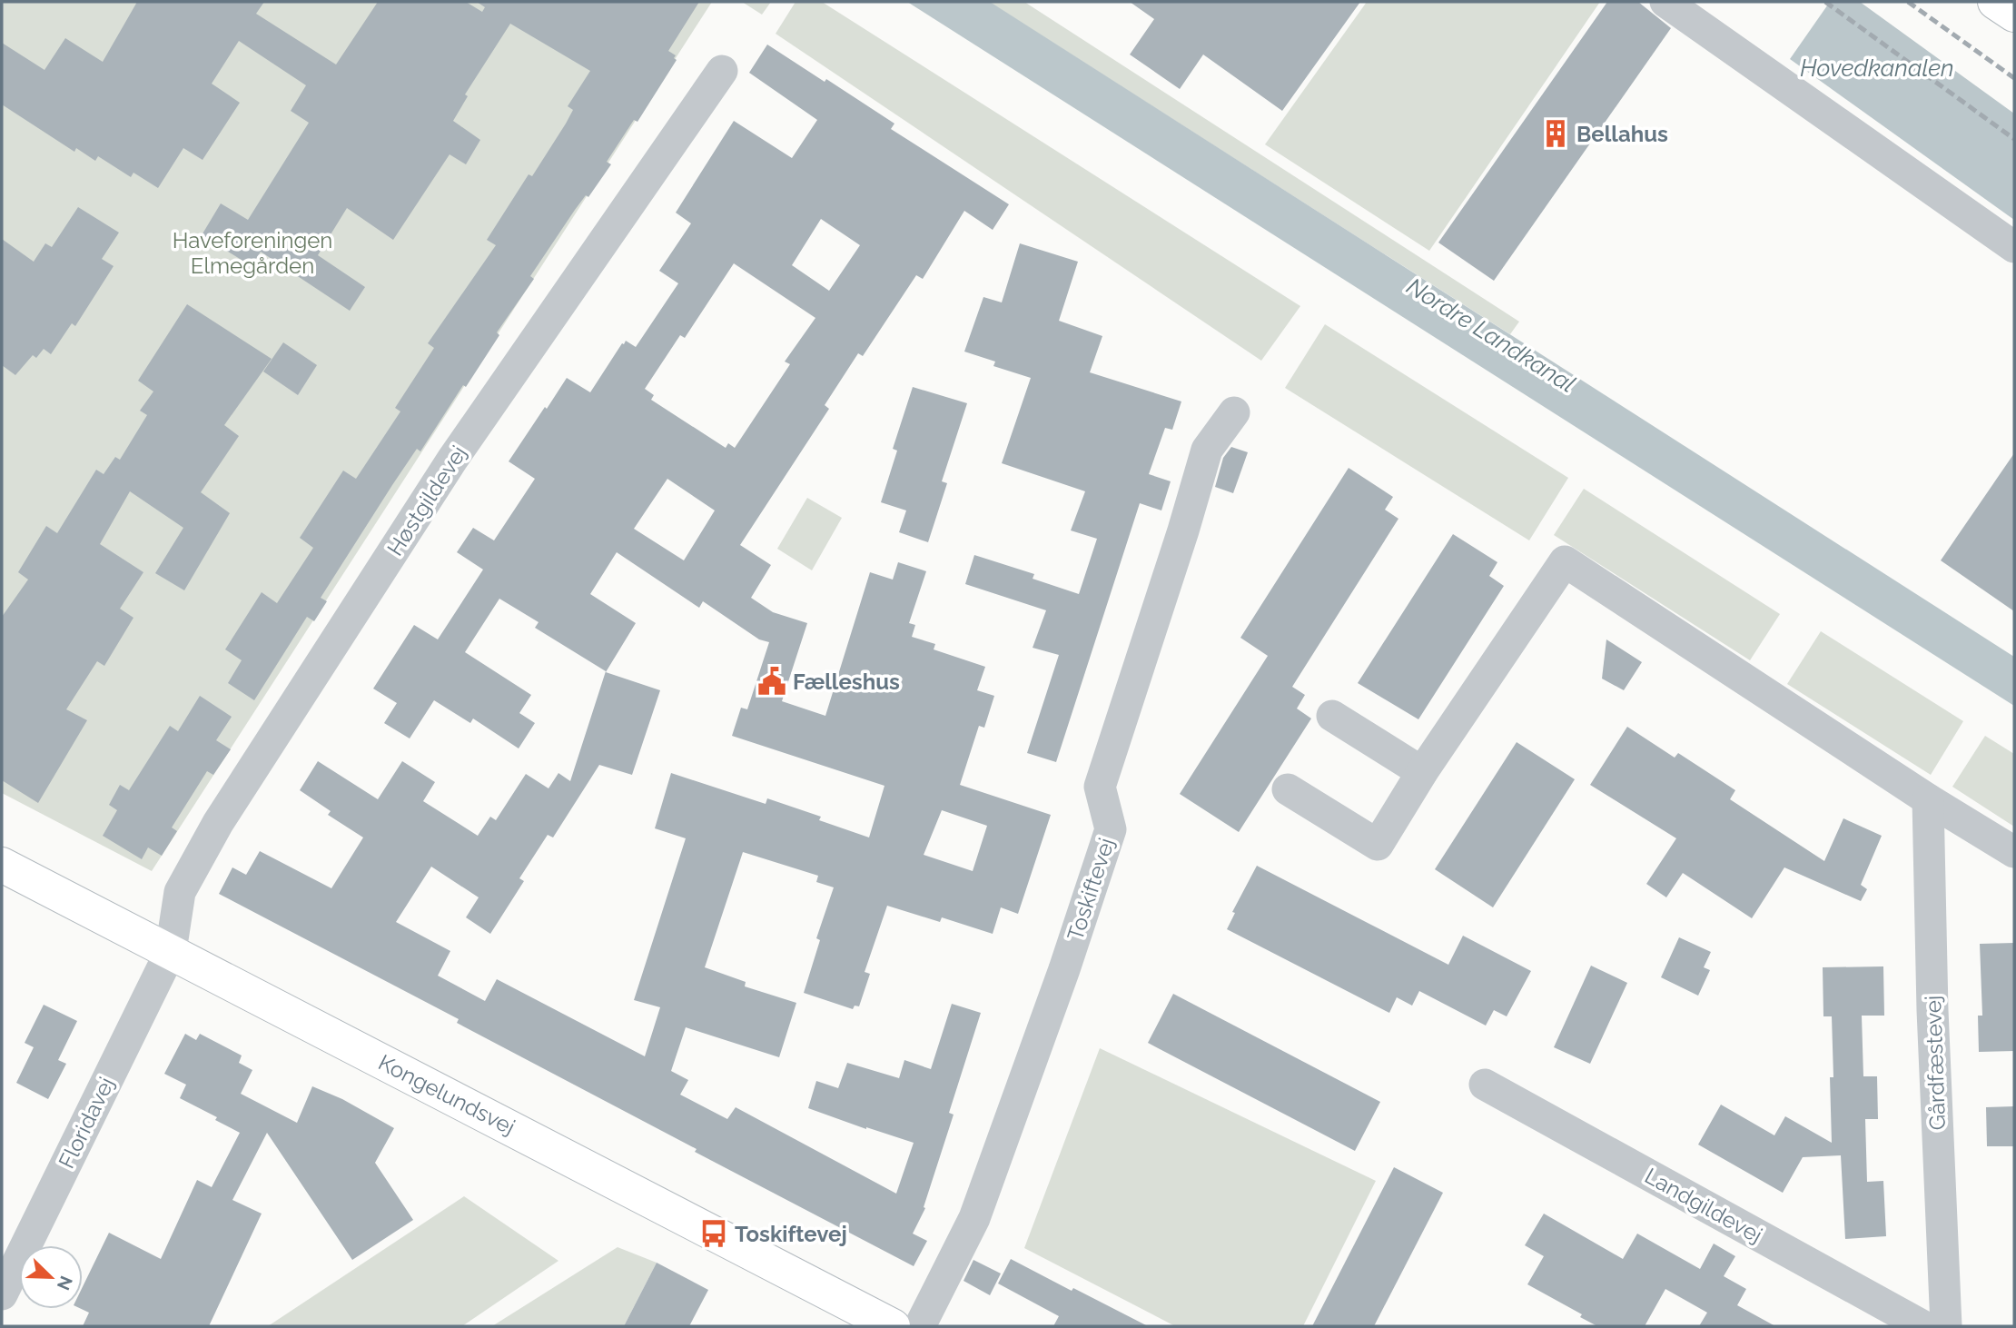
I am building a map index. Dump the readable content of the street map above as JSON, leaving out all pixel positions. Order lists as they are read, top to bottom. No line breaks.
{"streets":{"street":["Høstgildevej","Toskiftevej","Gårdfæstevej","Kongelundsvej","Floridavej","Landgildevej"]},"crossings":[["Høstgildevej","Kongelundsvej"],["Høstgildevej","Floridavej"],["Kongelundsvej","Floridavej"]],"water":["Hovedkanalen","Nordre Landkanal"],"parks":["Haveforeningen Elmegården"],"places":{"building":["Bellahus"],"public building":["Fælleshus"],"bus stop":["Toskiftevej"]},"north":"bottom right"}
